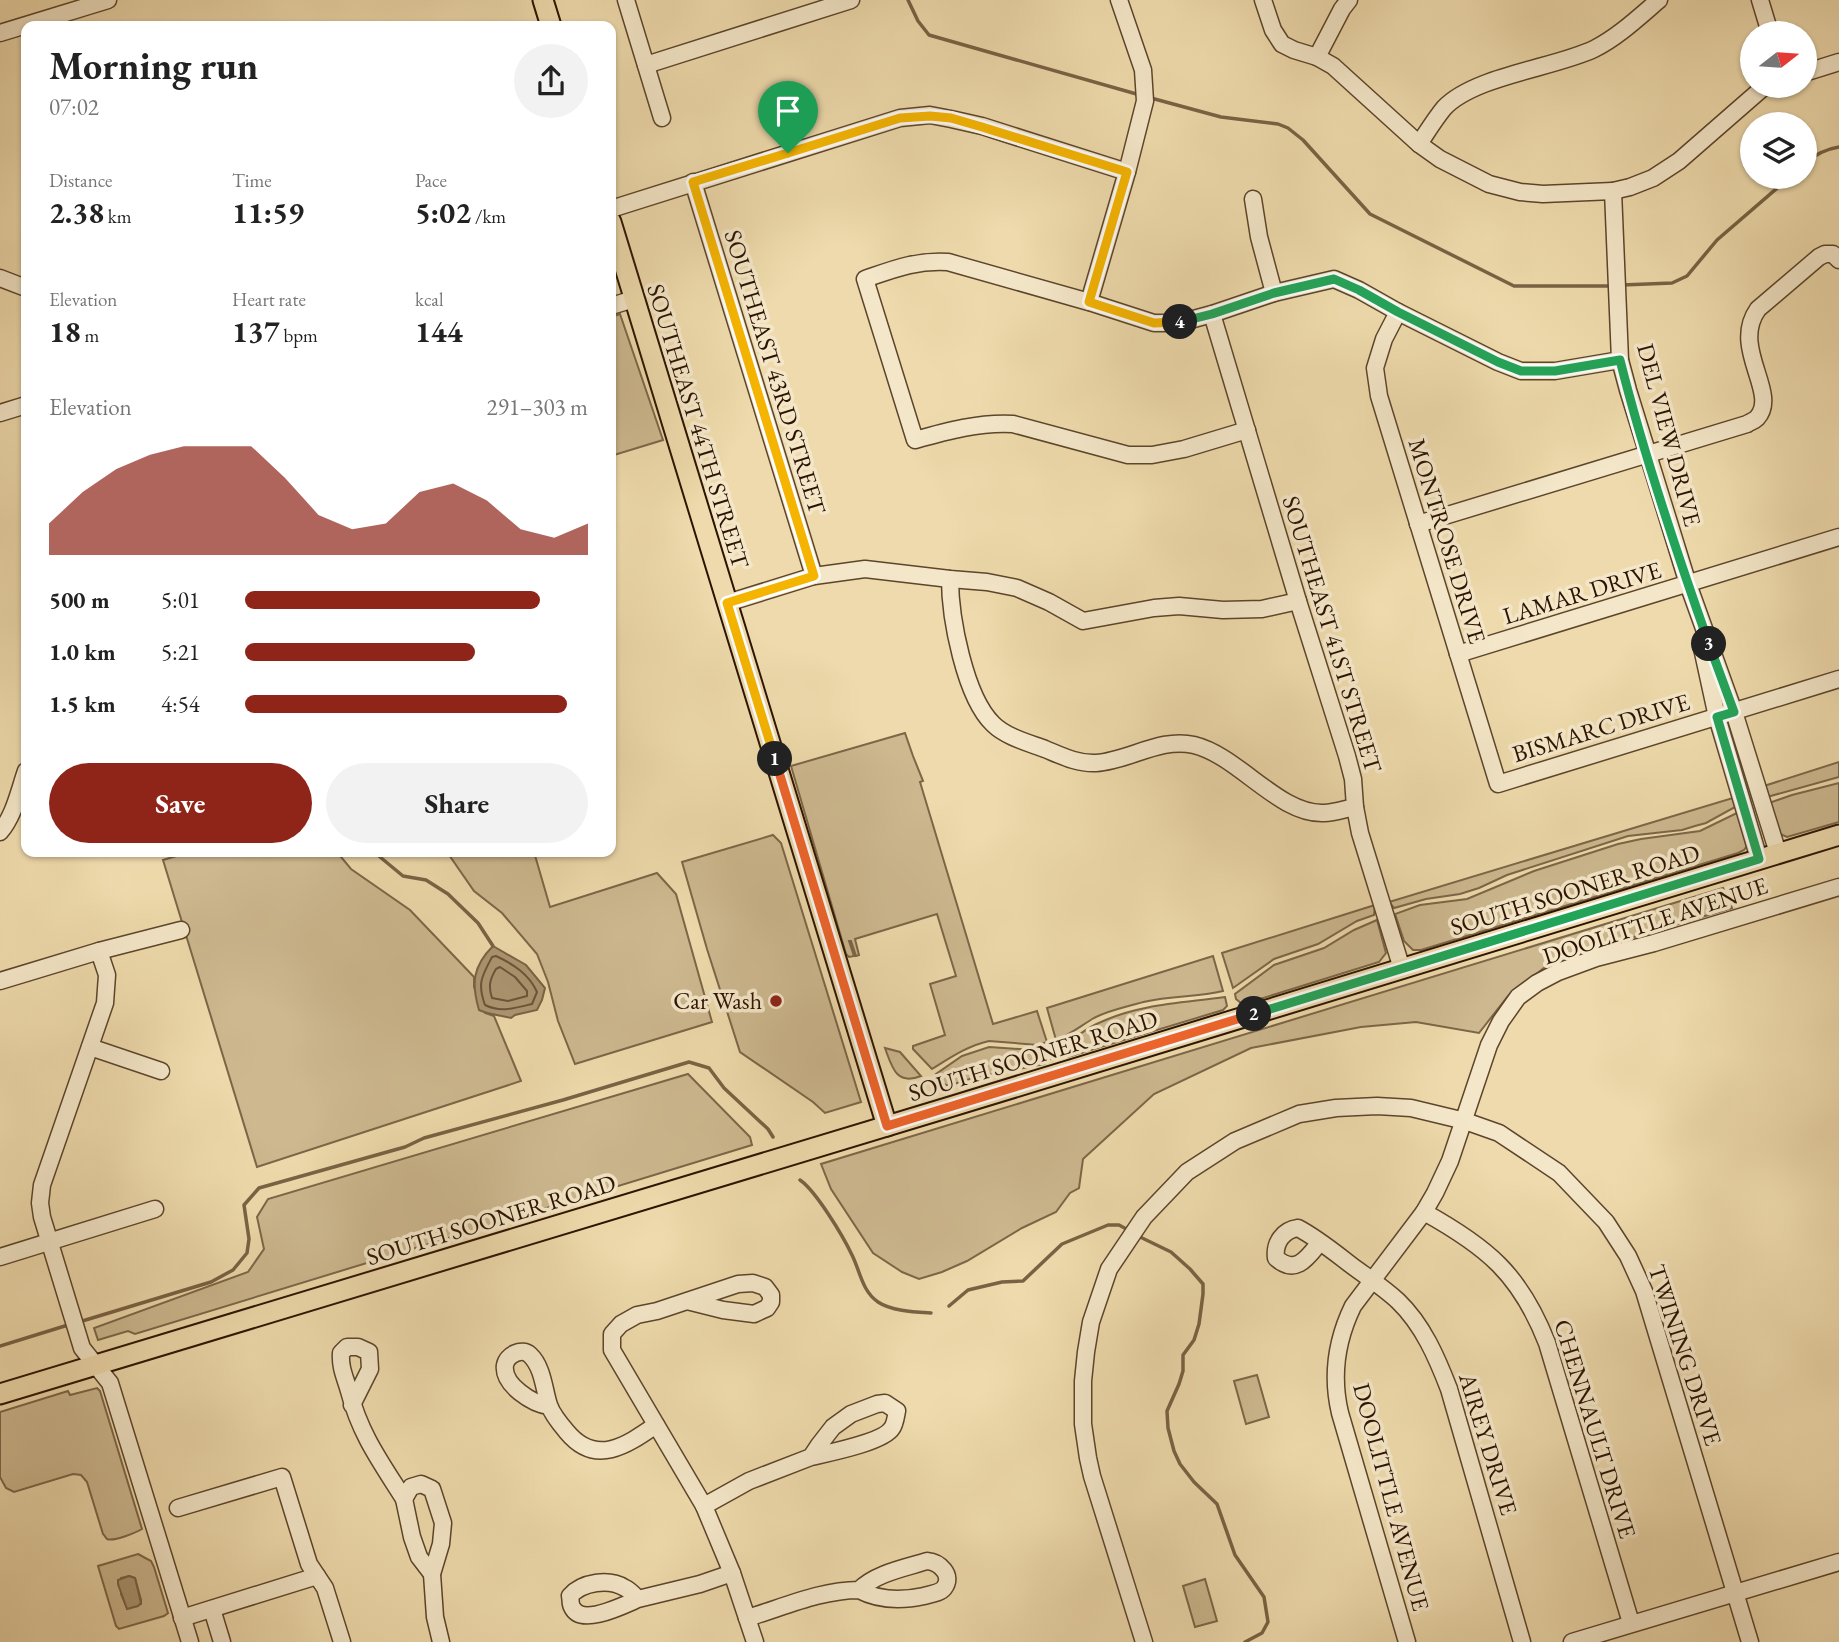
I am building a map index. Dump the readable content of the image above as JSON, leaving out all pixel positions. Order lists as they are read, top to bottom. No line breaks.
{"streets":{"main road":["SOUTHEAST 44TH STREET","SOUTH SOONER ROAD"],"street":["SOUTHEAST 43RD STREET","DEL VIEW DRIVE","MONTROSE DRIVE","LAMAR DRIVE","SOUTHEAST 41ST STREET","BISMARC DRIVE","DOOLITTLE AVENUE","TWINING DRIVE","CHENNAULT DRIVE","AIREY DRIVE"]},"crossings":[["SOUTHEAST 44TH STREET","SOUTH SOONER ROAD"],["DEL VIEW DRIVE","LAMAR DRIVE"],["DEL VIEW DRIVE","BISMARC DRIVE"],["DEL VIEW DRIVE","SOUTH SOONER ROAD"],["MONTROSE DRIVE","LAMAR DRIVE"],["MONTROSE DRIVE","BISMARC DRIVE"],["SOUTHEAST 41ST STREET","SOUTH SOONER ROAD"],["DOOLITTLE AVENUE","TWINING DRIVE"],["DOOLITTLE AVENUE","CHENNAULT DRIVE"],["DOOLITTLE AVENUE","AIREY DRIVE"]],"places":["Car Wash"],"north":"right","page":{"heading":["Morning run","07:02"],"stats":[["Distance","2.38 km"],["Time","11:59"],["Pace","5:02 /km"],["Elevation","18 m"],["Heart rate","137 bpm"],["kcal","144"]],"pins":["4","3","1","2"],"chart":["Elevation","291–303 m"],"list":[{"name":"500 m","note":"5:01"},{"name":"1.0 km","note":"5:21"},{"name":"1.5 km","note":"4:54"}],"buttons":["Save","Share"]}}
